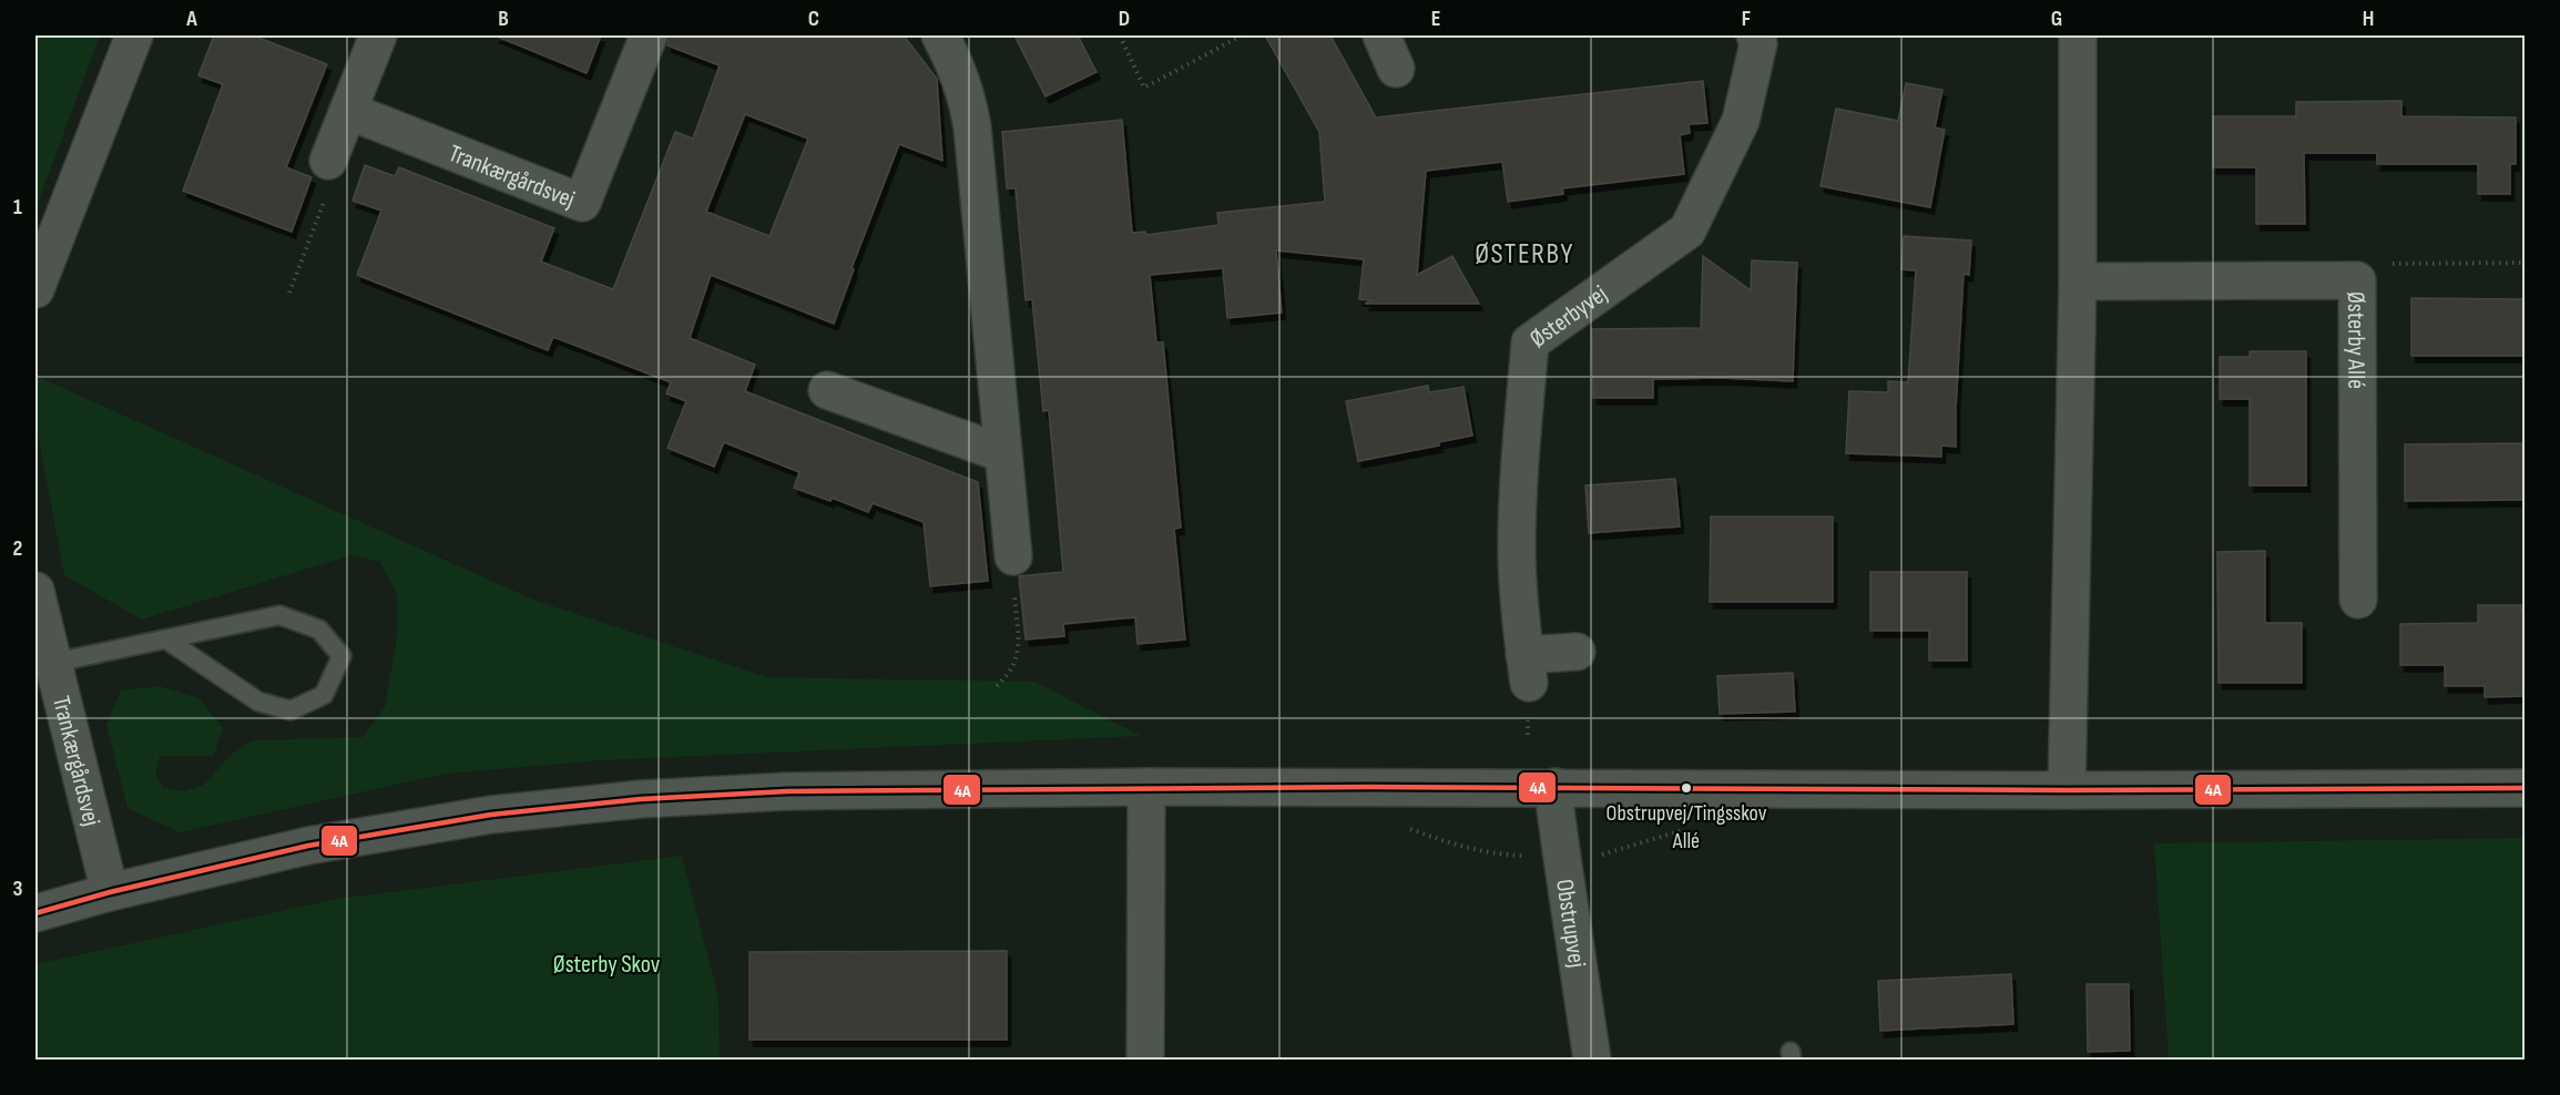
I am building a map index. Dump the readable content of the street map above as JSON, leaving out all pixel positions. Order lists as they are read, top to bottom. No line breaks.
{"streets":{"street":["Trankærgårdsvej","Østerbyvej","Østerby Allé","Obstrupvej"]},"districts":["ØSTERBY"],"parks":["Østerby Skov"],"places":["Obstrupvej/Tingsskov Allé"],"lines":["transit line 4A"],"grid":{"columns":["A","B","C","D","E","F","G","H"],"rows":["1","2","3"]}}
